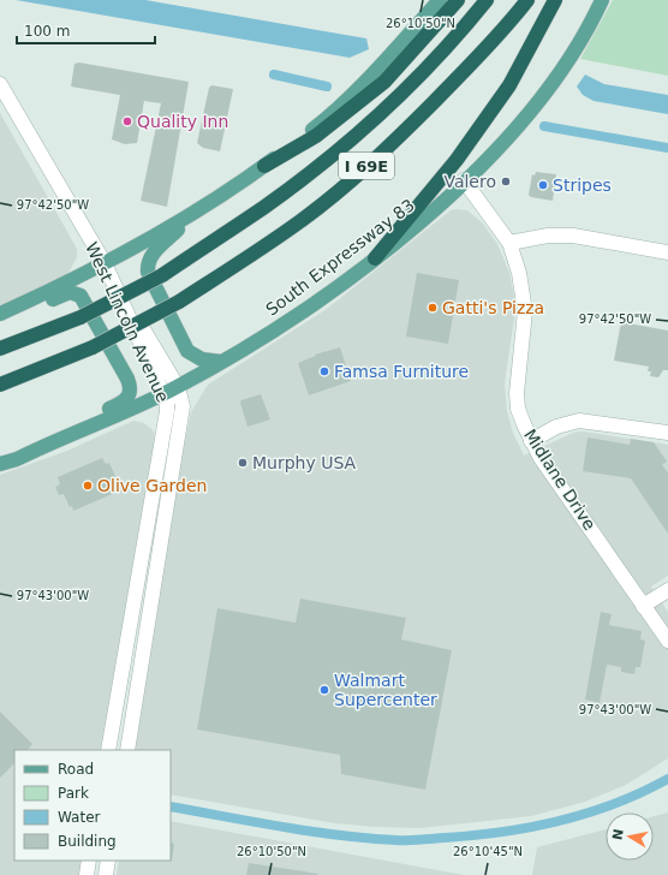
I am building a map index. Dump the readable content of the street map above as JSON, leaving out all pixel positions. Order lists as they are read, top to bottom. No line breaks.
{"streets":{"highway":["I 69E"],"main road":["South Expressway 83"],"street":["West Lincoln Avenue","Midlane Drive"]},"crossings":[["South Expressway 83","West Lincoln Avenue"],["South Expressway 83","Midlane Drive"]],"places":["Quality Inn","Valero","Stripes","Gatti's Pizza","Famsa Furniture","Murphy USA","Olive Garden","Walmart Supercenter"],"legend":["Road","Park","Water","Building"],"scale_bar":"100 m","north":"left","coordinates":["26°10'50\"N","97°42'50\"W","97°43'00\"W","26°10'45\"N"]}
